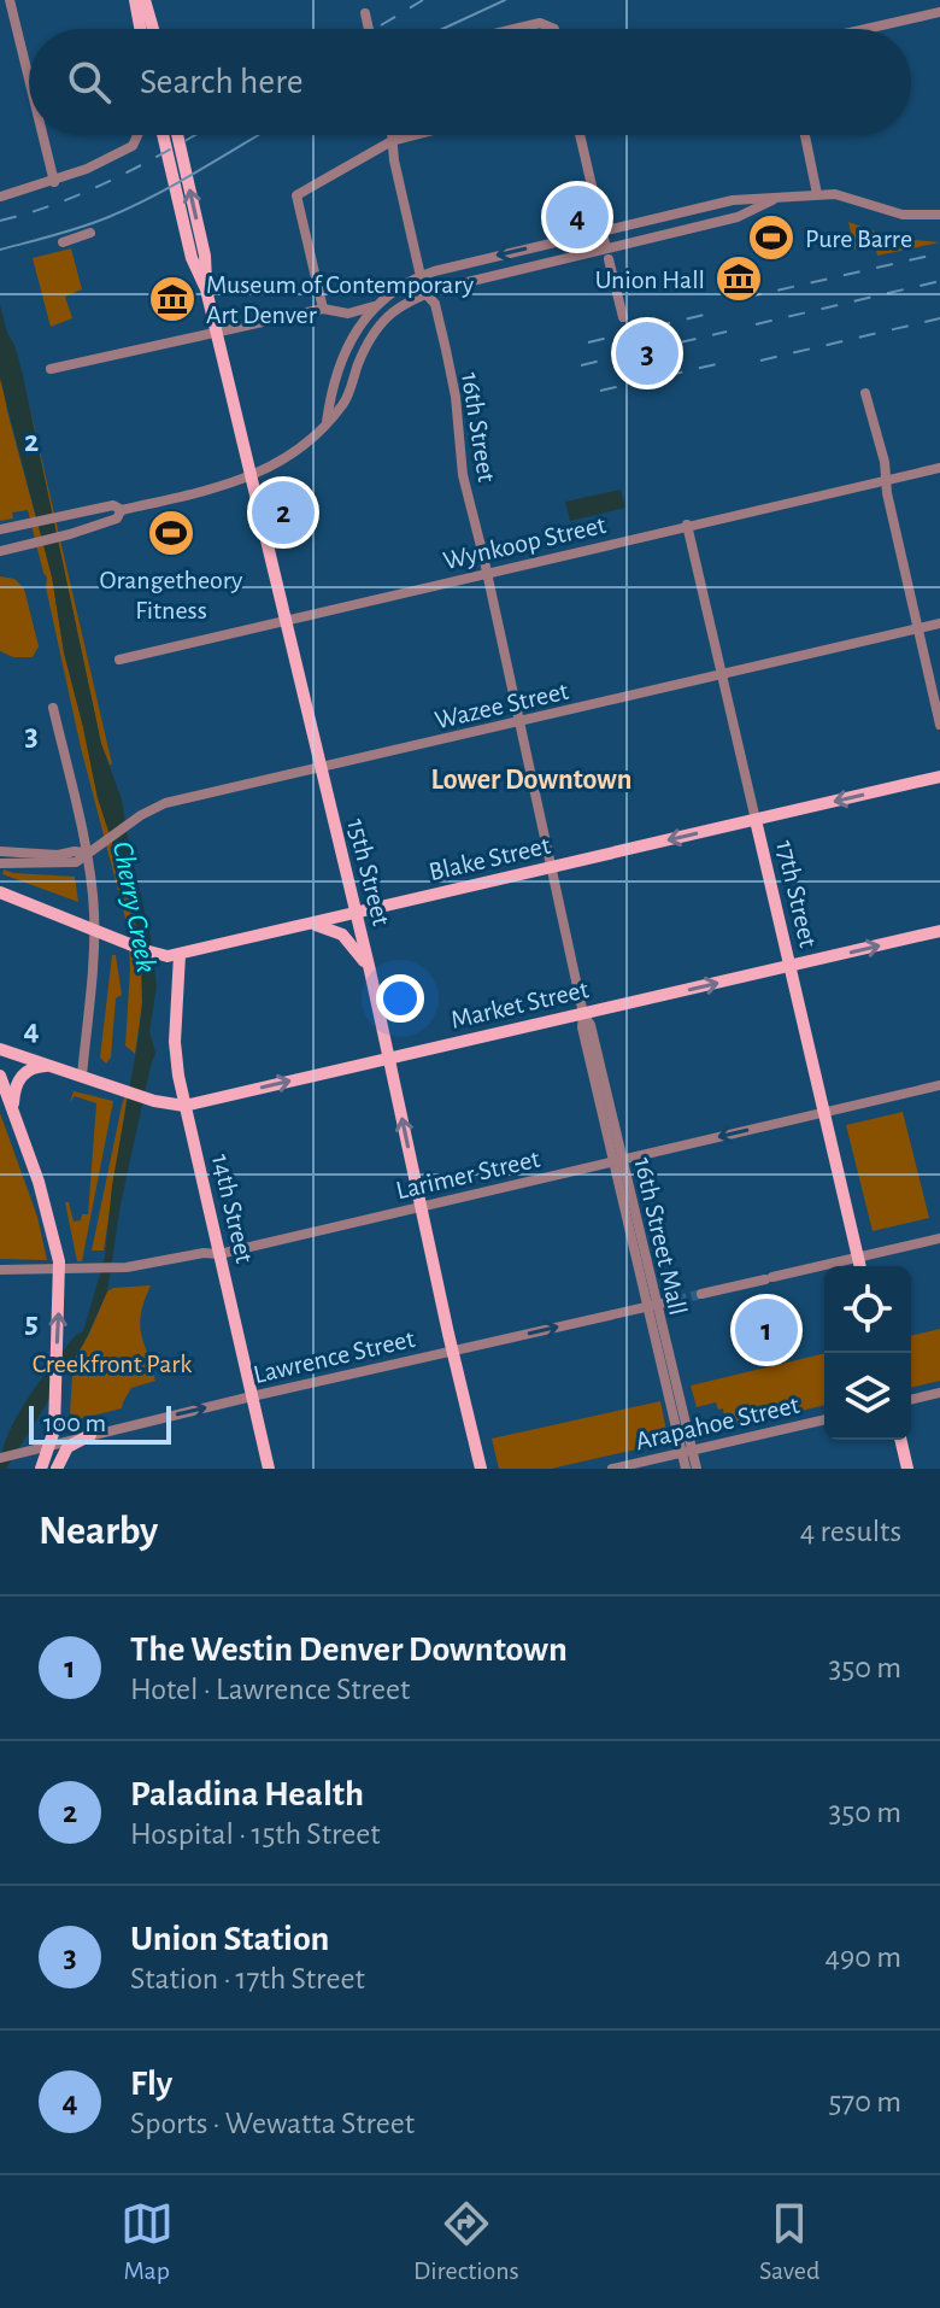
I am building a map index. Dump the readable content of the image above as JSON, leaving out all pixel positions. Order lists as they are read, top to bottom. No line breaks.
{"streets":{"main road":["Blake Street","15th Street","17th Street","Market Street","14th Street"],"street":["16th Street","Wynkoop Street","Wazee Street","Larimer Street","16th Street Mall","Lawrence Street","Arapahoe Street"]},"crossings":[["16th Street","Wynkoop Street"],["16th Street","16th Street Mall"],["Wynkoop Street","15th Street"],["Wynkoop Street","17th Street"],["Wynkoop Street","16th Street Mall"],["Wazee Street","15th Street"],["Wazee Street","17th Street"],["Wazee Street","16th Street Mall"],["Blake Street","15th Street"],["Blake Street","17th Street"],["Blake Street","14th Street"],["Blake Street","16th Street Mall"],["15th Street","Market Street"],["15th Street","Larimer Street"],["15th Street","Lawrence Street"],["17th Street","Market Street"],["17th Street","Larimer Street"],["Market Street","14th Street"],["Market Street","16th Street Mall"],["Larimer Street","14th Street"],["Larimer Street","16th Street Mall"],["14th Street","Lawrence Street"],["16th Street Mall","Lawrence Street"],["16th Street Mall","Arapahoe Street"]],"one_way":["Blake Street","Market Street","Lawrence Street"],"districts":["Lower Downtown"],"water":["Cherry Creek"],"parks":["Creekfront Park"],"places":{"sports":["Pure Barre","Orangetheory Fitness"],"museum":["Union Hall","Museum of Contemporary Art Denver"]},"scale_bar":"100 m","page":{"search":"Search here","pins":["4","3","2","1"],"scale":"100 m","heading":["Nearby","4 results"],"list":[{"mark":"1","name":"The Westin Denver Downtown","note":"Hotel · Lawrence Street","value":"350 m"},{"mark":"2","name":"Paladina Health","note":"Hospital · 15th Street","value":"350 m"},{"mark":"3","name":"Union Station","note":"Station · 17th Street","value":"490 m"},{"mark":"4","name":"Fly","note":"Sports · Wewatta Street","value":"570 m"}],"nav":["Map","Directions","Saved"]},"grid":{"rows":["2","3","4","5"]}}
